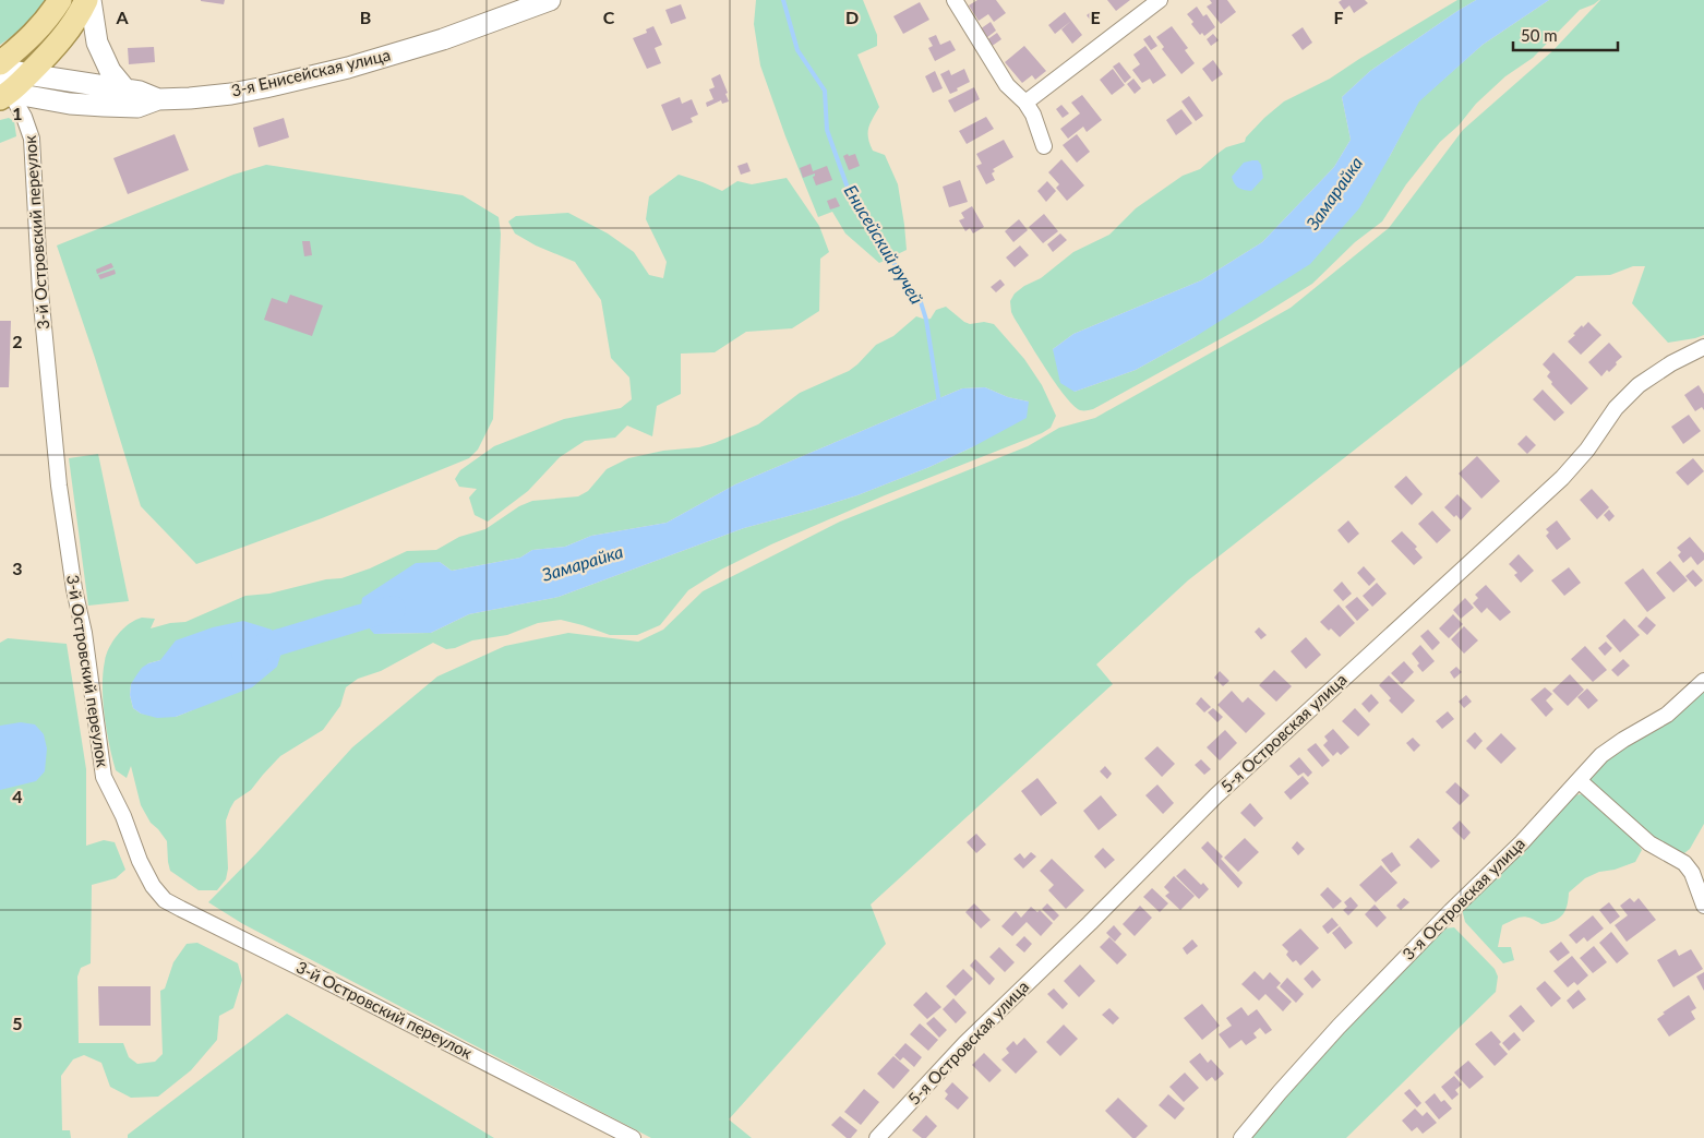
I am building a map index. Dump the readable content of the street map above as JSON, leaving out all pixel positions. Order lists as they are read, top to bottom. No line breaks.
{"streets":{"street":["3-я Енисейская улица","3-й Островский переулок","5-я Островская улица","3-я Островская улица"]},"water":["Замарайка","Енисейский ручей"],"scale_bar":"50 m","grid":{"columns":["A","B","C","D","E","F"],"rows":["1","2","3","4","5"]}}
